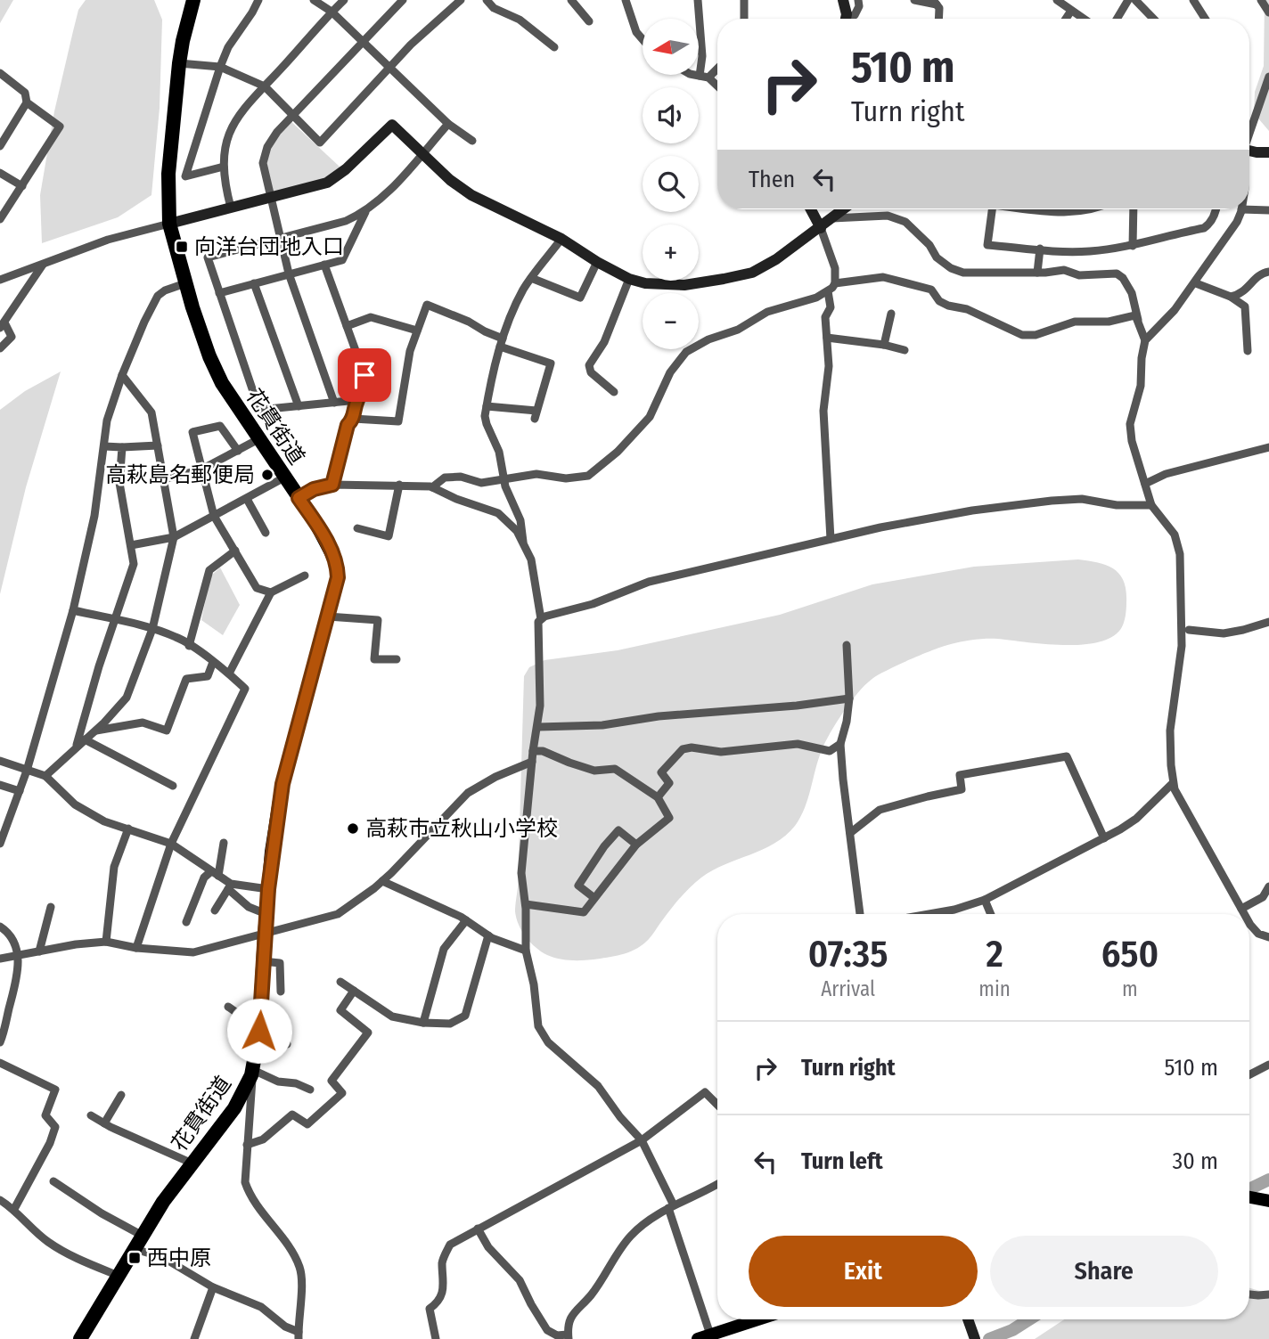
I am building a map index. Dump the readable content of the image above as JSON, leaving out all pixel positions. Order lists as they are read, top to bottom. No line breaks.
{"streets":{"highway":["花貫街道"]},"places":{"transit":["向洋台団地入口","西中原"],"other":["高萩島名郵便局","高萩市立秋山小学校"]},"north":"left","page":{"map_buttons":["+","−"],"turn":["510 m","Turn right"],"then":"Then","eta":["07:35","Arrival","2","min","650","m"],"list":[{"name":"Turn right","value":"510 m"},{"name":"Turn left","value":"30 m"}],"buttons":["Exit","Share"]}}
